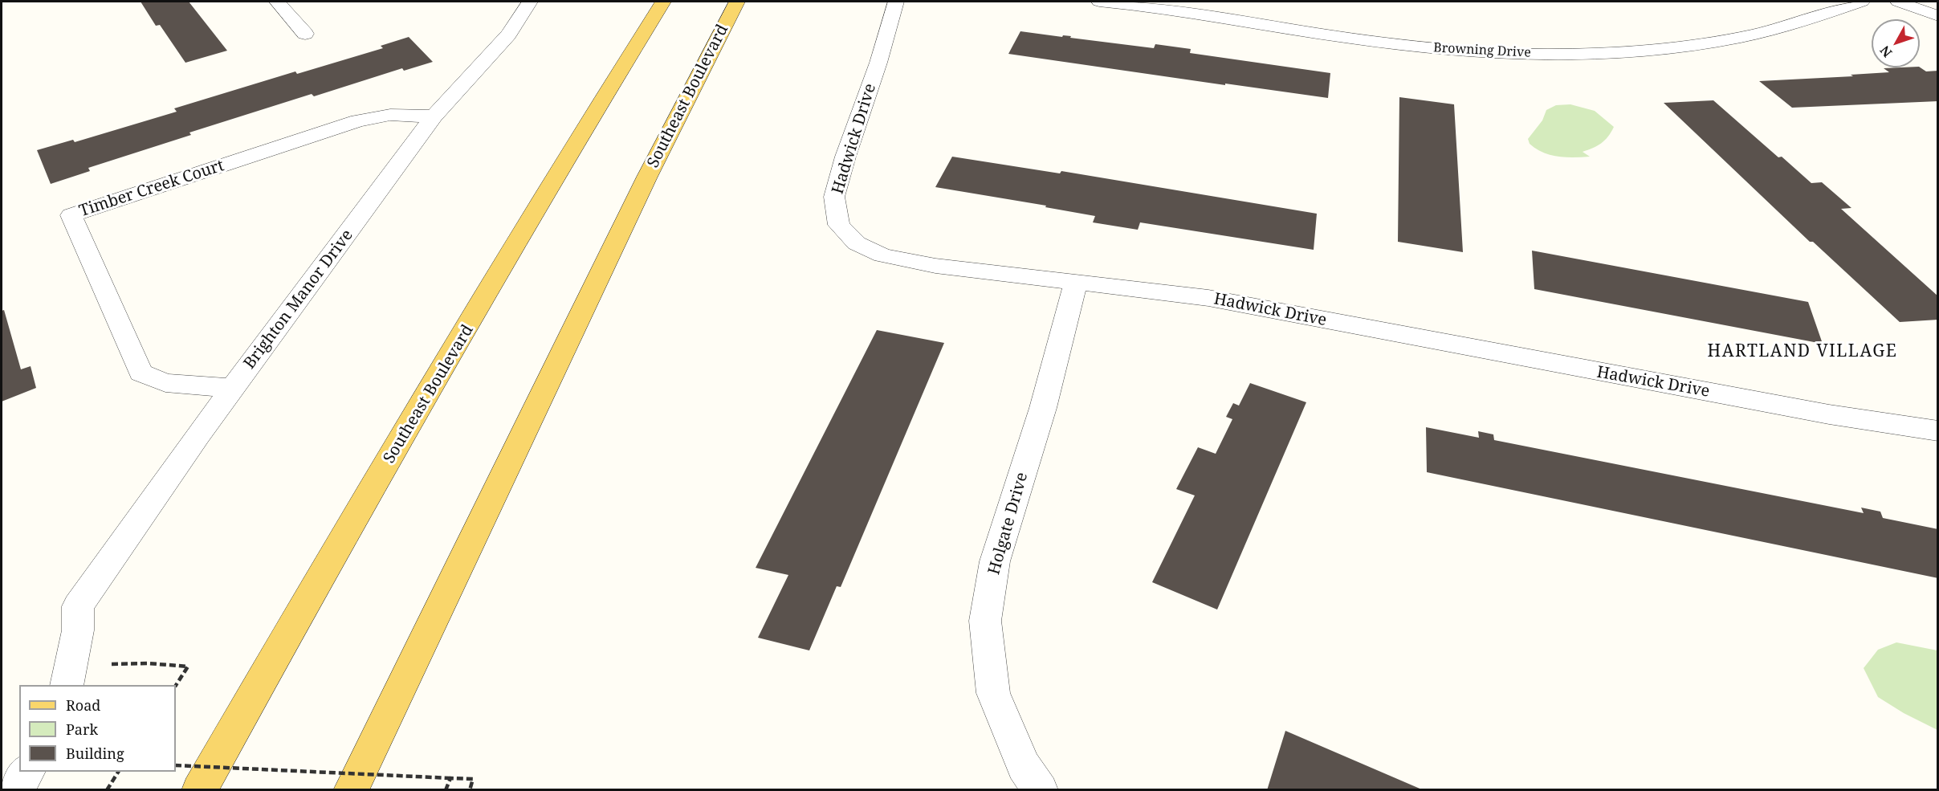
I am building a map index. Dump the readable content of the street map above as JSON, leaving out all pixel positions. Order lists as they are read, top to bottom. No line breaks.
{"streets":{"main road":["Southeast Boulevard"],"street":["Browning Drive","Hadwick Drive","Timber Creek Court","Brighton Manor Drive","Holgate Drive"]},"crossings":[["Hadwick Drive","Holgate Drive"],["Timber Creek Court","Brighton Manor Drive"]],"districts":["HARTLAND VILLAGE"],"legend":["Road","Park","Building"],"north":"bottom left"}
